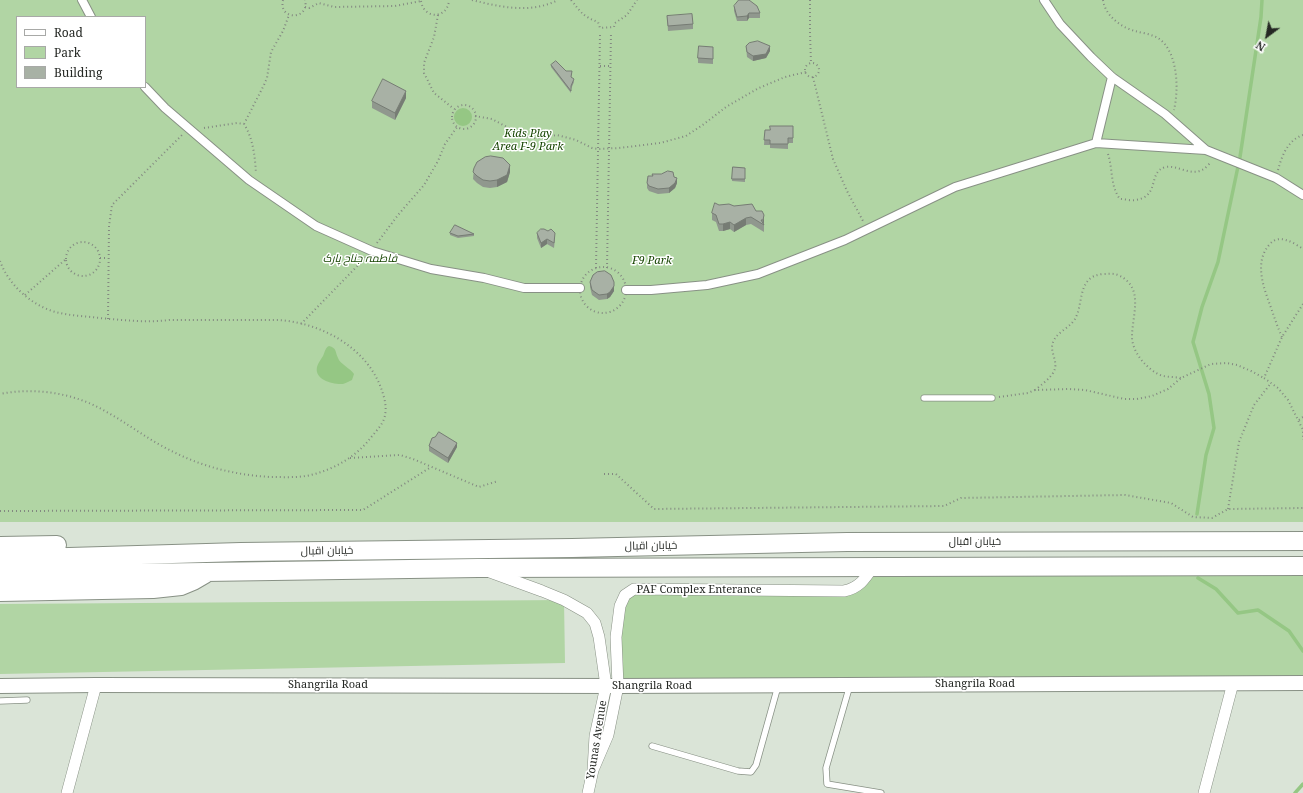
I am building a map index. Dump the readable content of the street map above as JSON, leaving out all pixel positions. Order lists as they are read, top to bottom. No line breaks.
{"streets":{"main road":["خیابان اقبال"],"street":["PAF Complex Enterance","Shangrila Road","Younas Avenue"]},"crossings":[["خیابان اقبال","PAF Complex Enterance"],["PAF Complex Enterance","Shangrila Road"],["PAF Complex Enterance","Younas Avenue"]],"parks":["Kids Play Area F-9 Park","فاطمہ جناح پارک","F9 Park"],"legend":["Road","Park","Building"],"north":"bottom left"}
